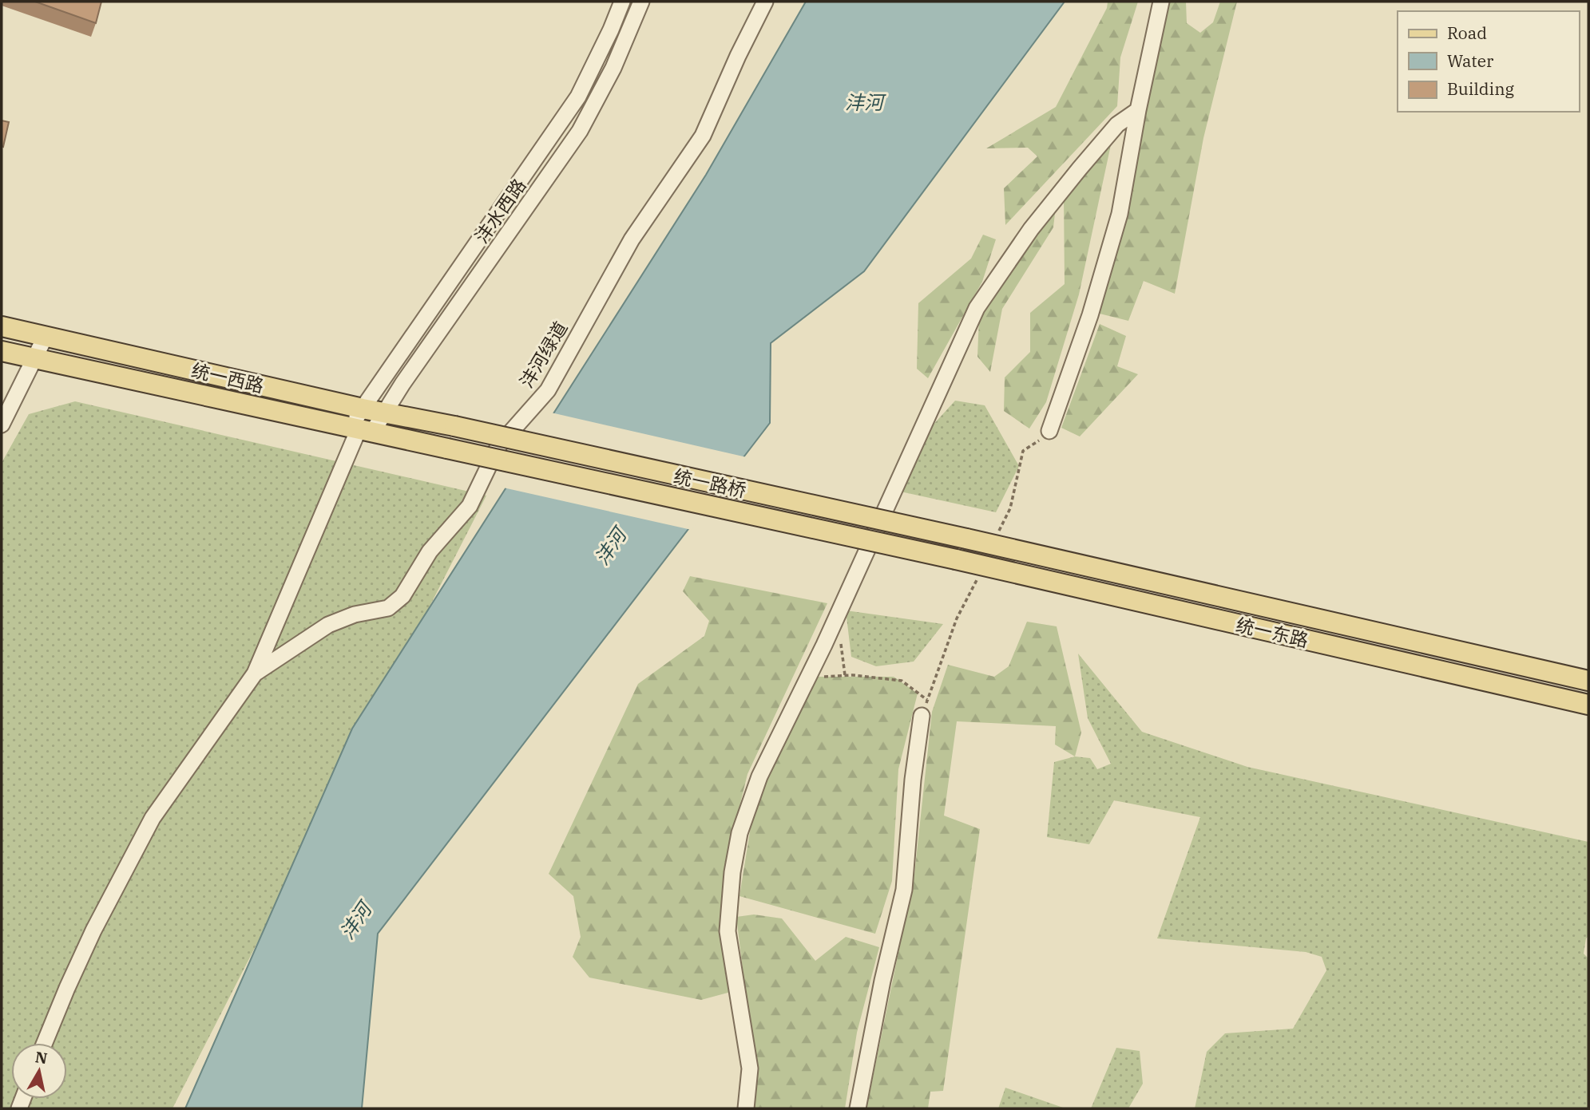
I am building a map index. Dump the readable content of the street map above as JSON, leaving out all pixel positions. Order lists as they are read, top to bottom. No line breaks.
{"streets":{"main road":["统一西路","统一路桥","统一东路"],"street":["沣水西路","沣河绿道"]},"crossings":[["沣水西路","统一西路"],["统一西路","统一路桥"],["统一路桥","统一东路"]],"water":["沣河"],"legend":["Road","Water","Building"],"north":"top"}
